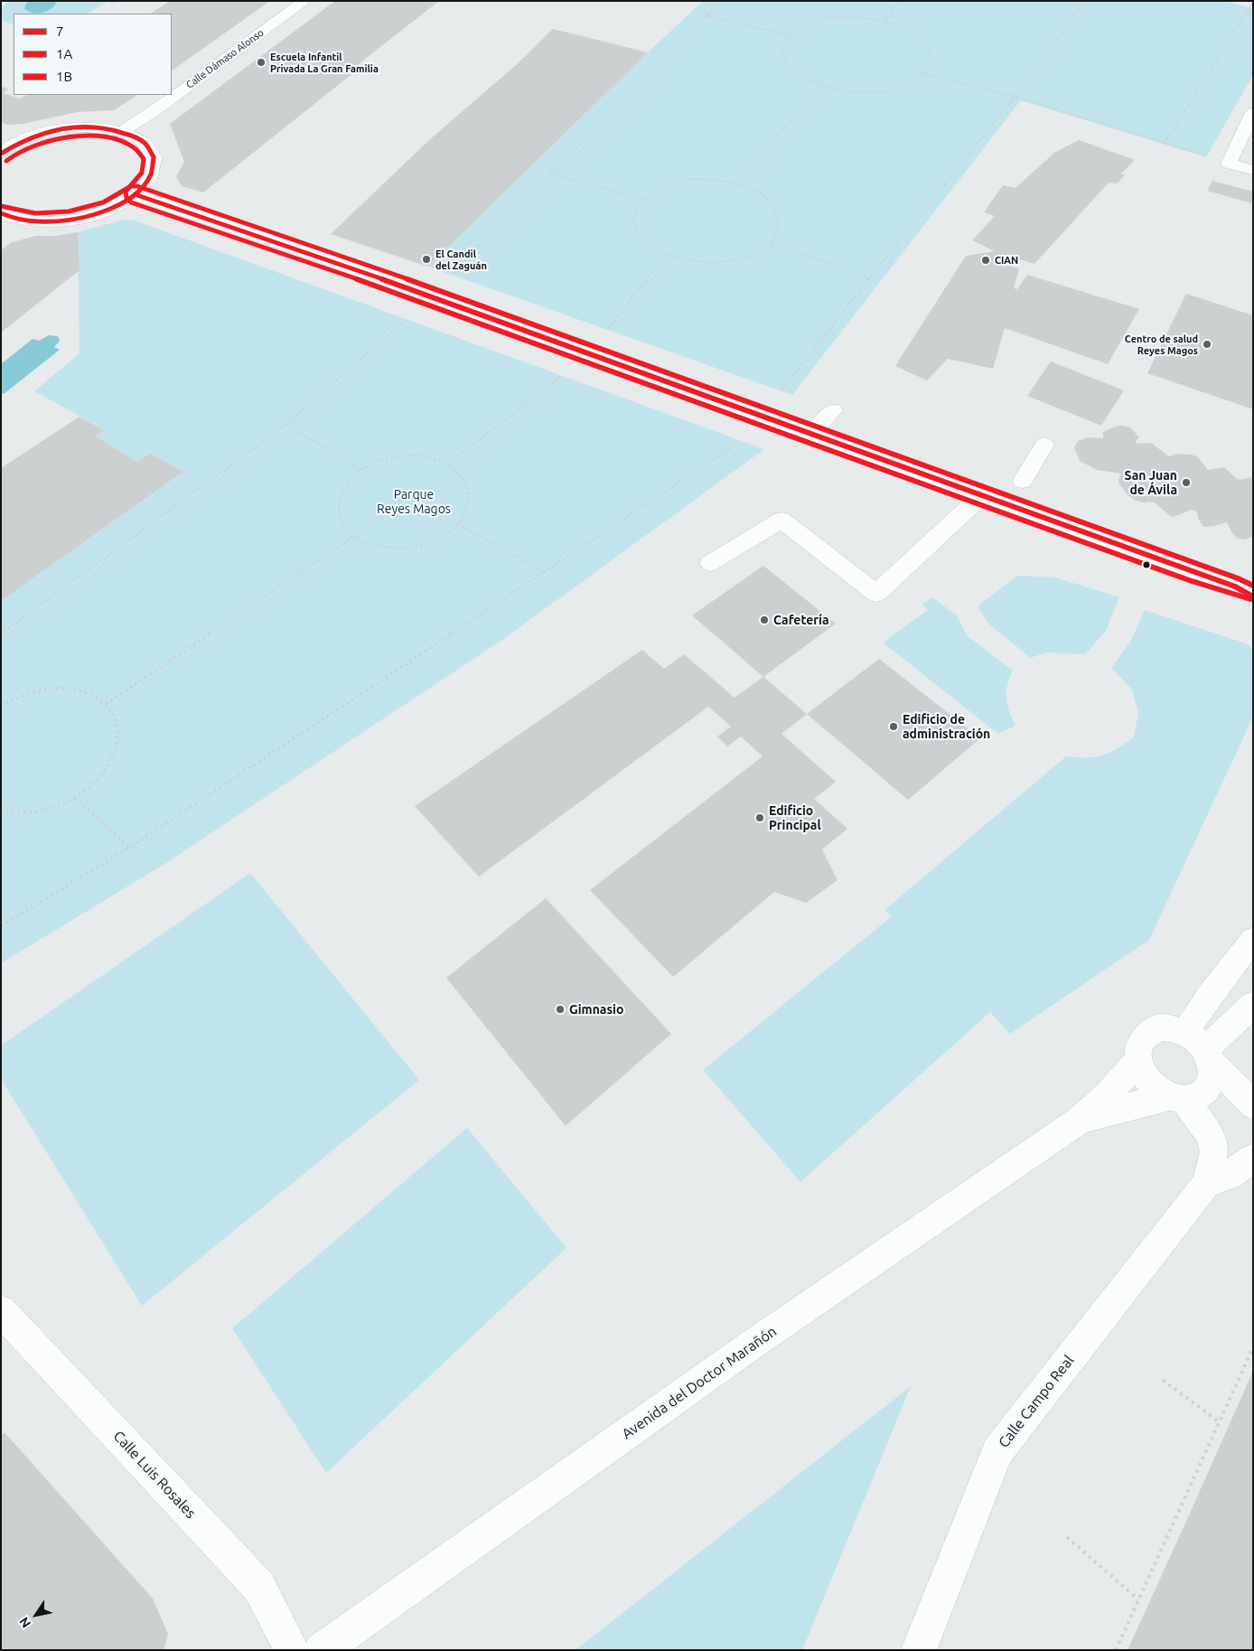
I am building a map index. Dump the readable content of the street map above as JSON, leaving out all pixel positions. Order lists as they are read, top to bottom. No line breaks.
{"streets":{"street":["Calle Dámaso Alonso","Avenida del Doctor Marañón","Calle Campo Real","Calle Luis Rosales"]},"crossings":[["Avenida del Doctor Marañón","Calle Campo Real"]],"parks":["Parque Reyes Magos"],"places":["Escuela Infantil Privada La Gran Familia","El Candil del Zaguán","CIAN","Centro de salud Reyes Magos","San Juan de Ávila","Cafetería","Edificio de administración","Edificio Principal","Gimnasio"],"lines":["transit line 7","transit line 1A","transit line 1B"],"legend":["7","1A","1B"],"north":"bottom left"}
